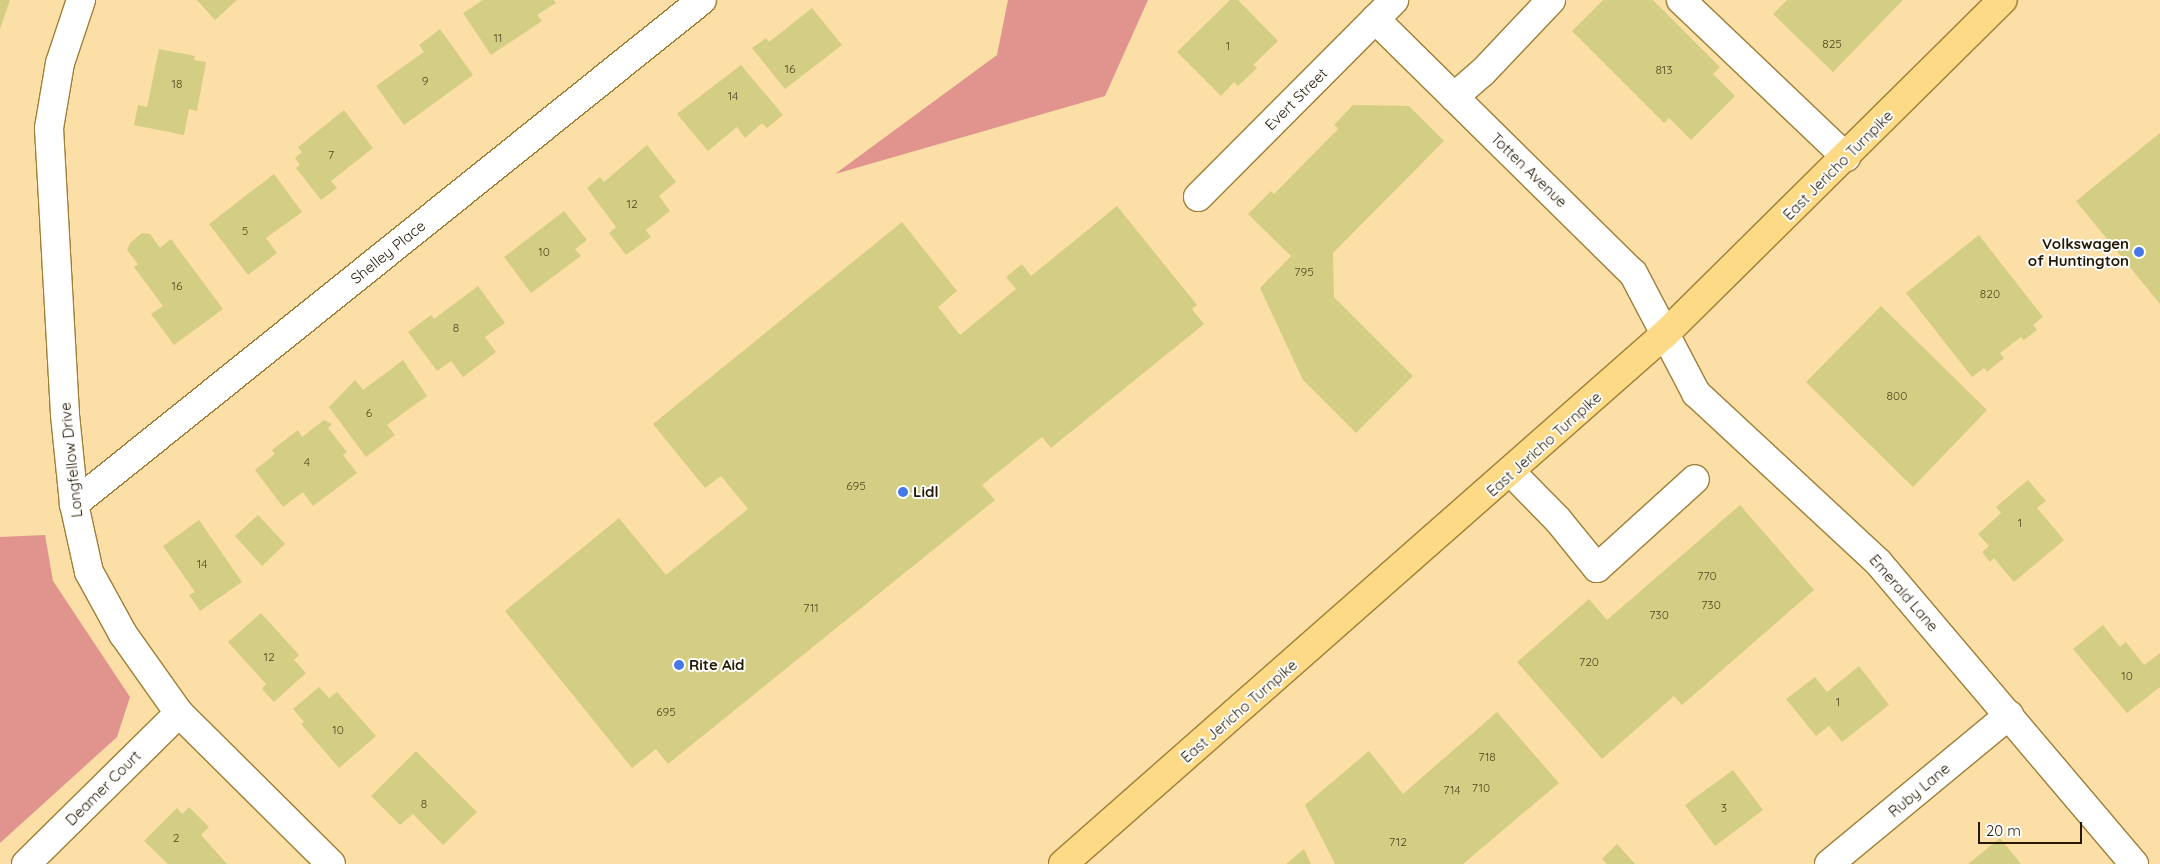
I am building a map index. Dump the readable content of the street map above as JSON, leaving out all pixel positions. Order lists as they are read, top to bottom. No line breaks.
{"streets":{"main road":["East Jericho Turnpike"],"street":["Evert Street","Totten Avenue","Shelley Place","Longfellow Drive","Emerald Lane","Deamer Court","Ruby Lane"]},"crossings":[["Evert Street","Totten Avenue"],["East Jericho Turnpike","Totten Avenue"],["East Jericho Turnpike","Emerald Lane"],["Totten Avenue","Emerald Lane"],["Shelley Place","Longfellow Drive"],["Longfellow Drive","Deamer Court"],["Emerald Lane","Ruby Lane"]],"places":["Volkswagen of Huntington","Lidl","Rite Aid"],"house_numbers":["11","825","1","16","813","9","18","14","7","12","5","10","795","16","820","8","800","6","4","695","1","14","770","730","711","730","12","720","10","1","695","10","718","710","714","8","3","2","712"],"scale_bar":"20 m"}
